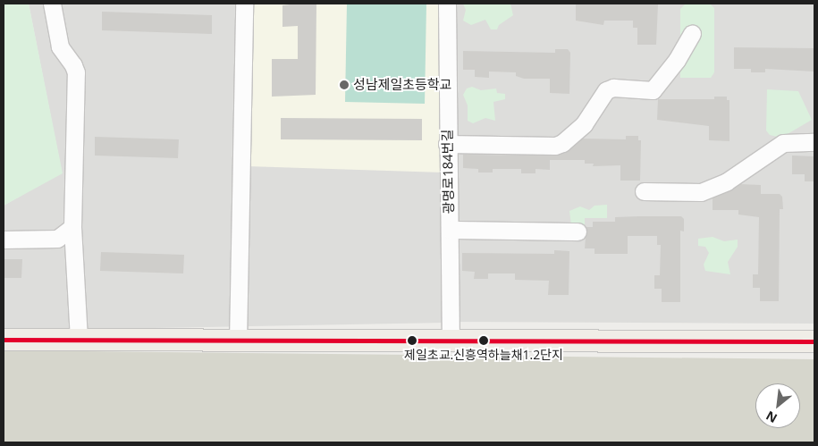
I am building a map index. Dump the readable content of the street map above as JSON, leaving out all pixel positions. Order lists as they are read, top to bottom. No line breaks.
{"streets":{"lane":["광명로184번길"]},"places":["성남제일초등학교","제일초교.신흥역하늘채1.2단지"],"north":"bottom left"}
